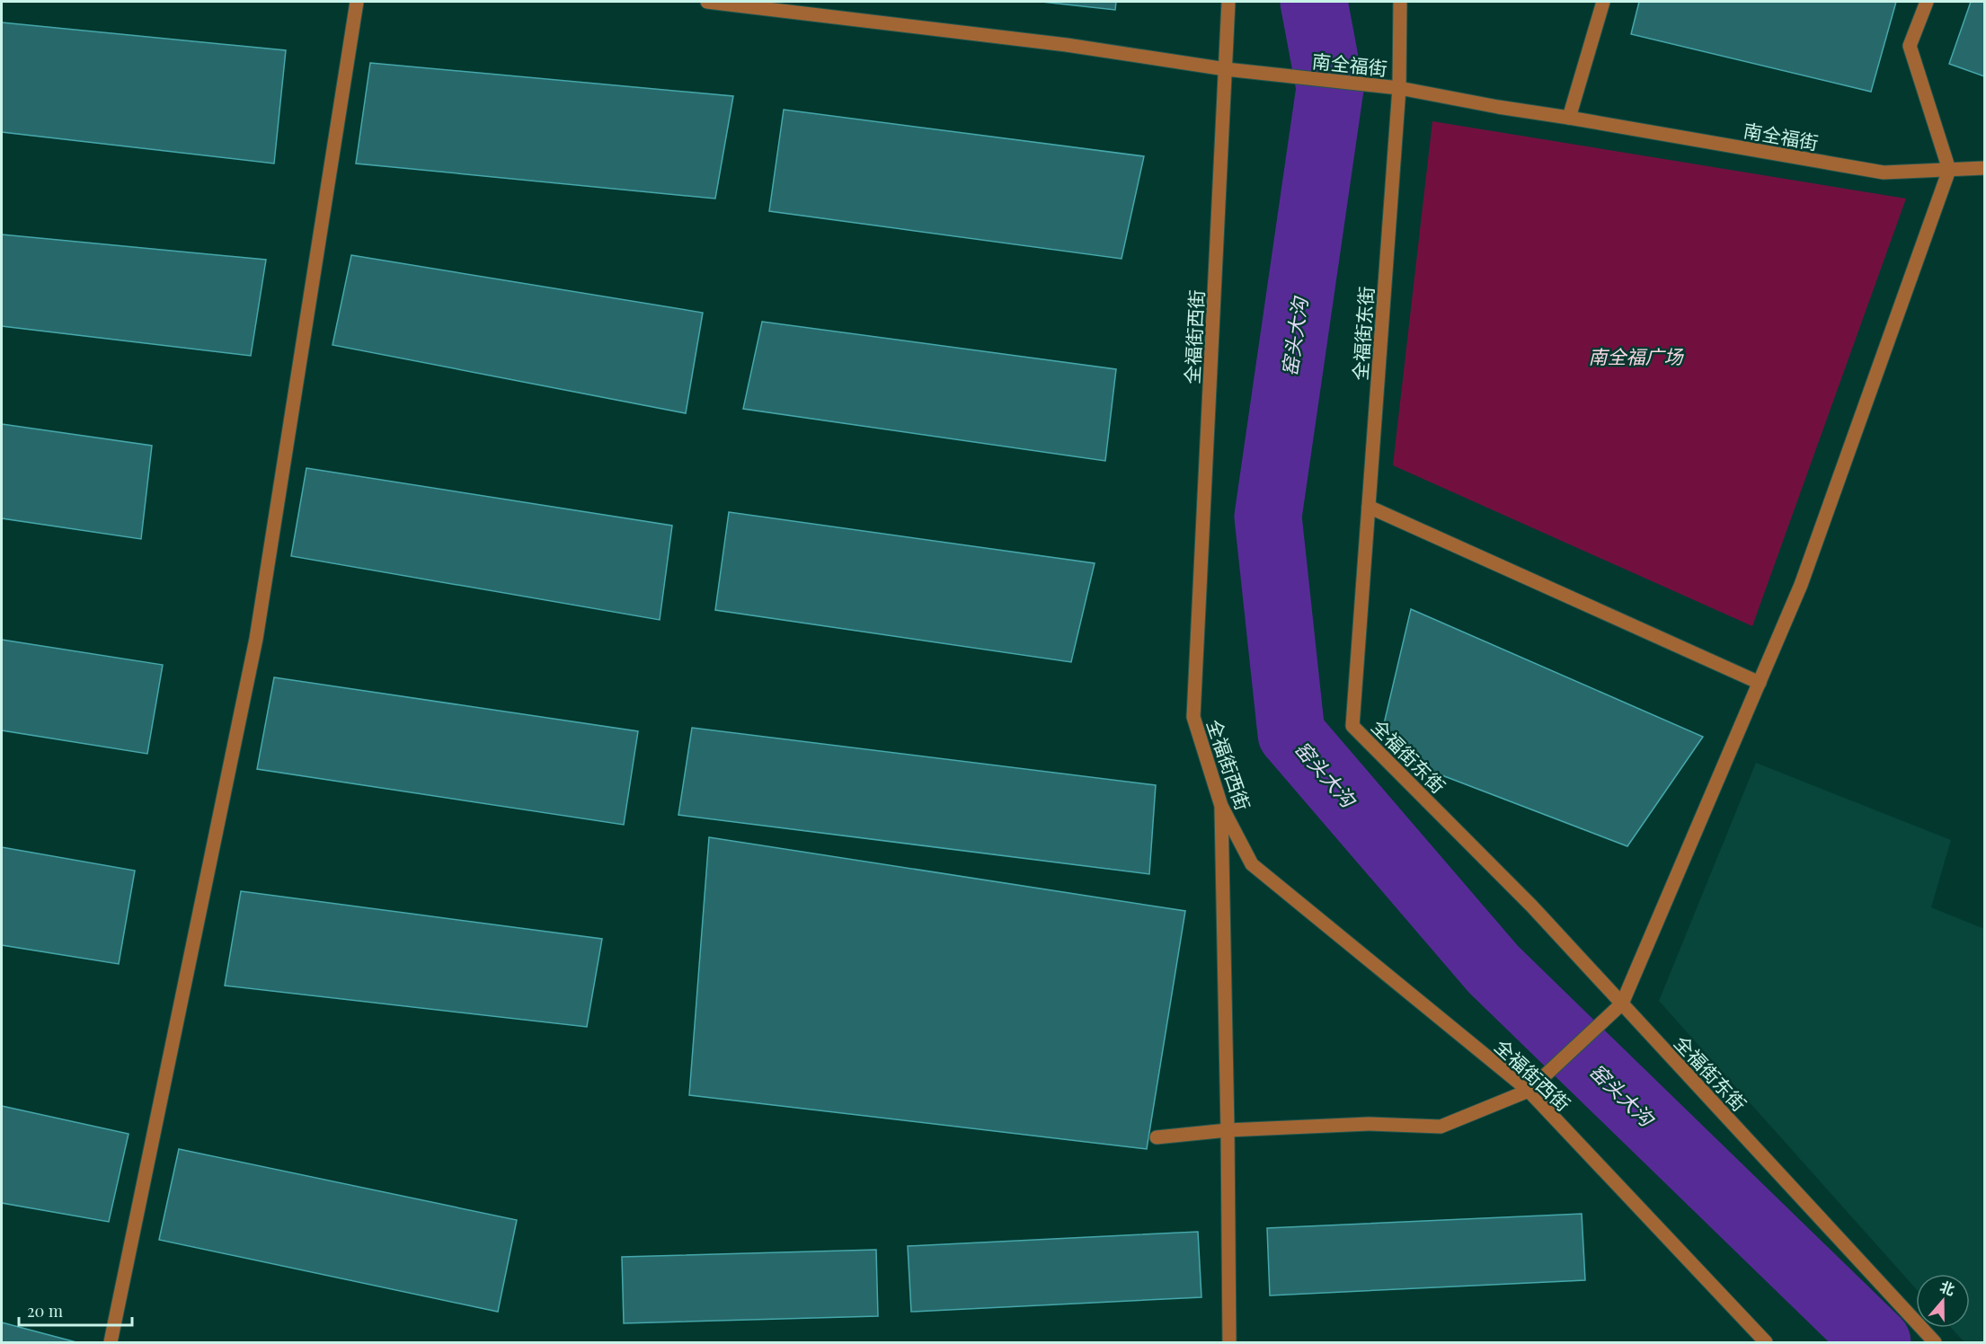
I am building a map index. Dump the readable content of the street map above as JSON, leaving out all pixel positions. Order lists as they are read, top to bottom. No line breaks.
{"streets":{"street":["南全福街","全福街东街","全福街西街"]},"crossings":[["南全福街","全福街东街"],["南全福街","全福街西街"]],"water":["窑头大沟"],"parks":["南全福广场"],"scale_bar":"20 m","north":"top"}
